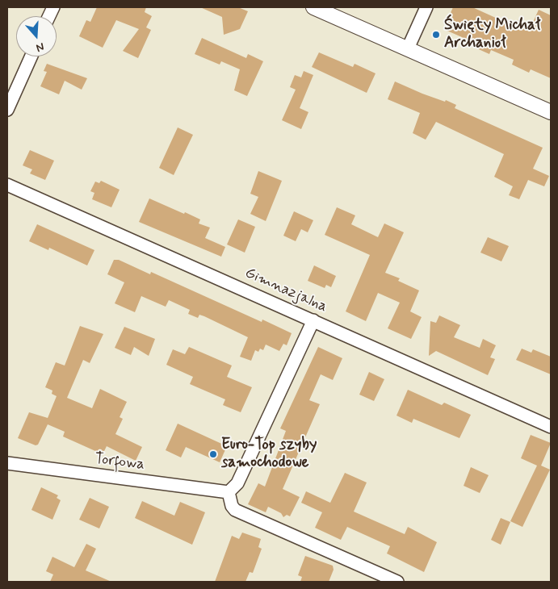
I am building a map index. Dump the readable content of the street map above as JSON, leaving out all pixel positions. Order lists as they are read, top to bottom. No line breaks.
{"streets":{"street":["Gimnazjalna","Torfowa"]},"places":["Święty Michał Archanioł","Euro-Top szyby samochodowe"],"north":"bottom"}
